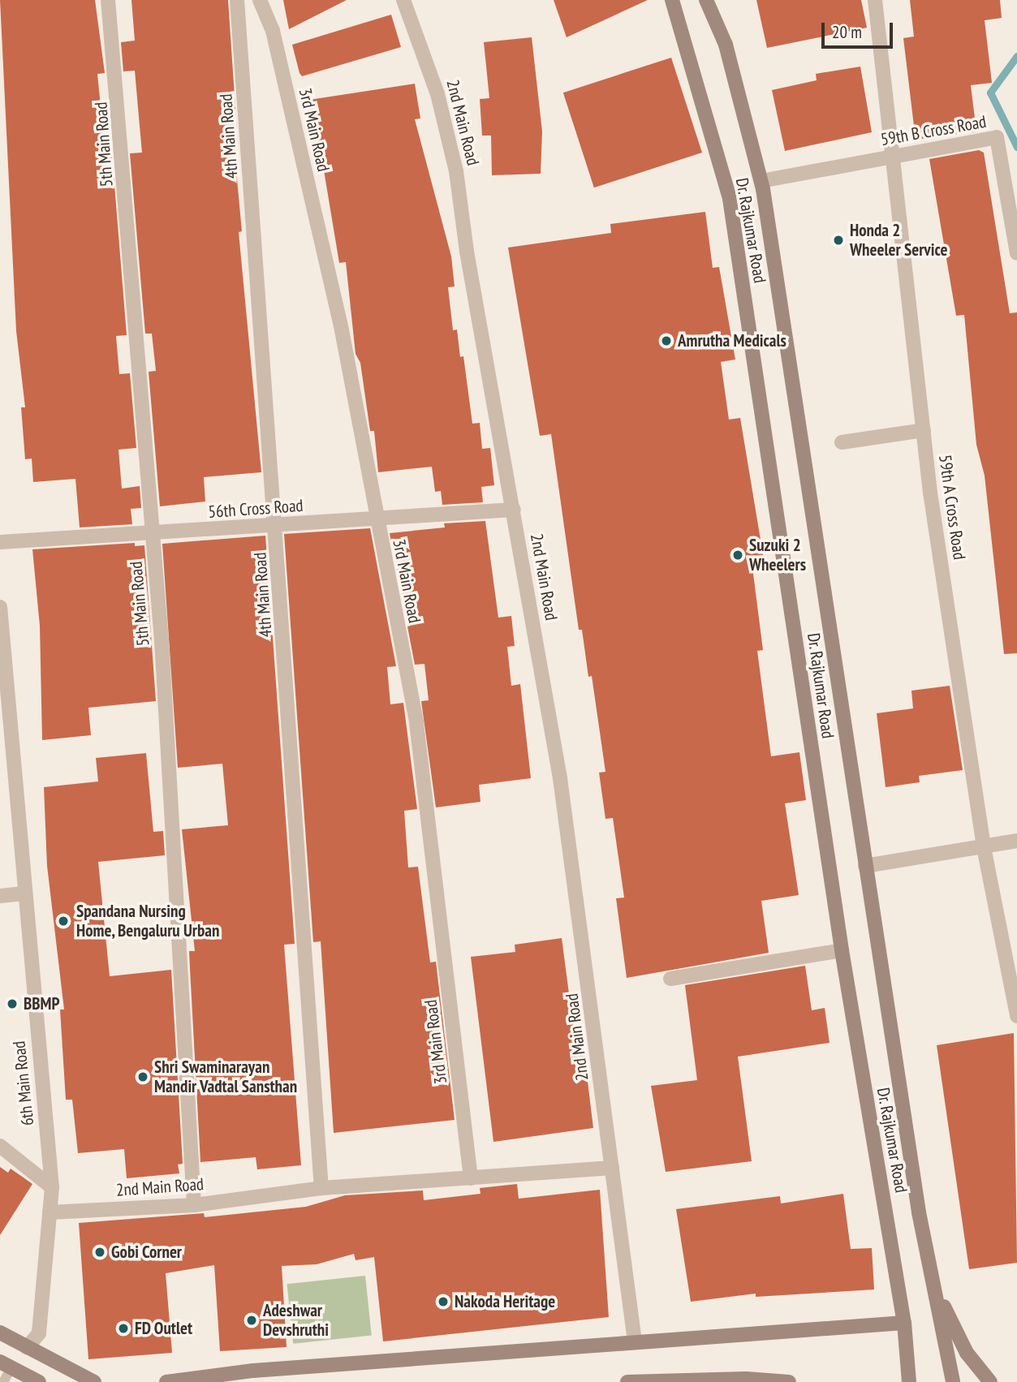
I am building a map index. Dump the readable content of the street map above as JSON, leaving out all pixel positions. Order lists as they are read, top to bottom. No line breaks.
{"streets":{"main road":["Dr. Rajkumar Road"],"street":["2nd Main Road","3rd Main Road","59th B Cross Road","4th Main Road","5th Main Road","59th A Cross Road","56th Cross Road","6th Main Road"]},"crossings":[["2nd Main Road","3rd Main Road"],["2nd Main Road","4th Main Road"],["2nd Main Road","5th Main Road"],["2nd Main Road","56th Cross Road"],["2nd Main Road","6th Main Road"],["3rd Main Road","56th Cross Road"],["59th B Cross Road","Dr. Rajkumar Road"],["59th B Cross Road","59th A Cross Road"],["4th Main Road","56th Cross Road"],["5th Main Road","56th Cross Road"]],"places":["Honda 2 Wheeler Service","Amrutha Medicals","Suzuki 2 Wheelers","Spandana Nursing Home, Bengaluru Urban","BBMP","Shri Swaminarayan Mandir Vadtal Sansthan","Gobi Corner","Nakoda Heritage","Adeshwar Devshruthi","FD Outlet"],"scale_bar":"20 m"}
